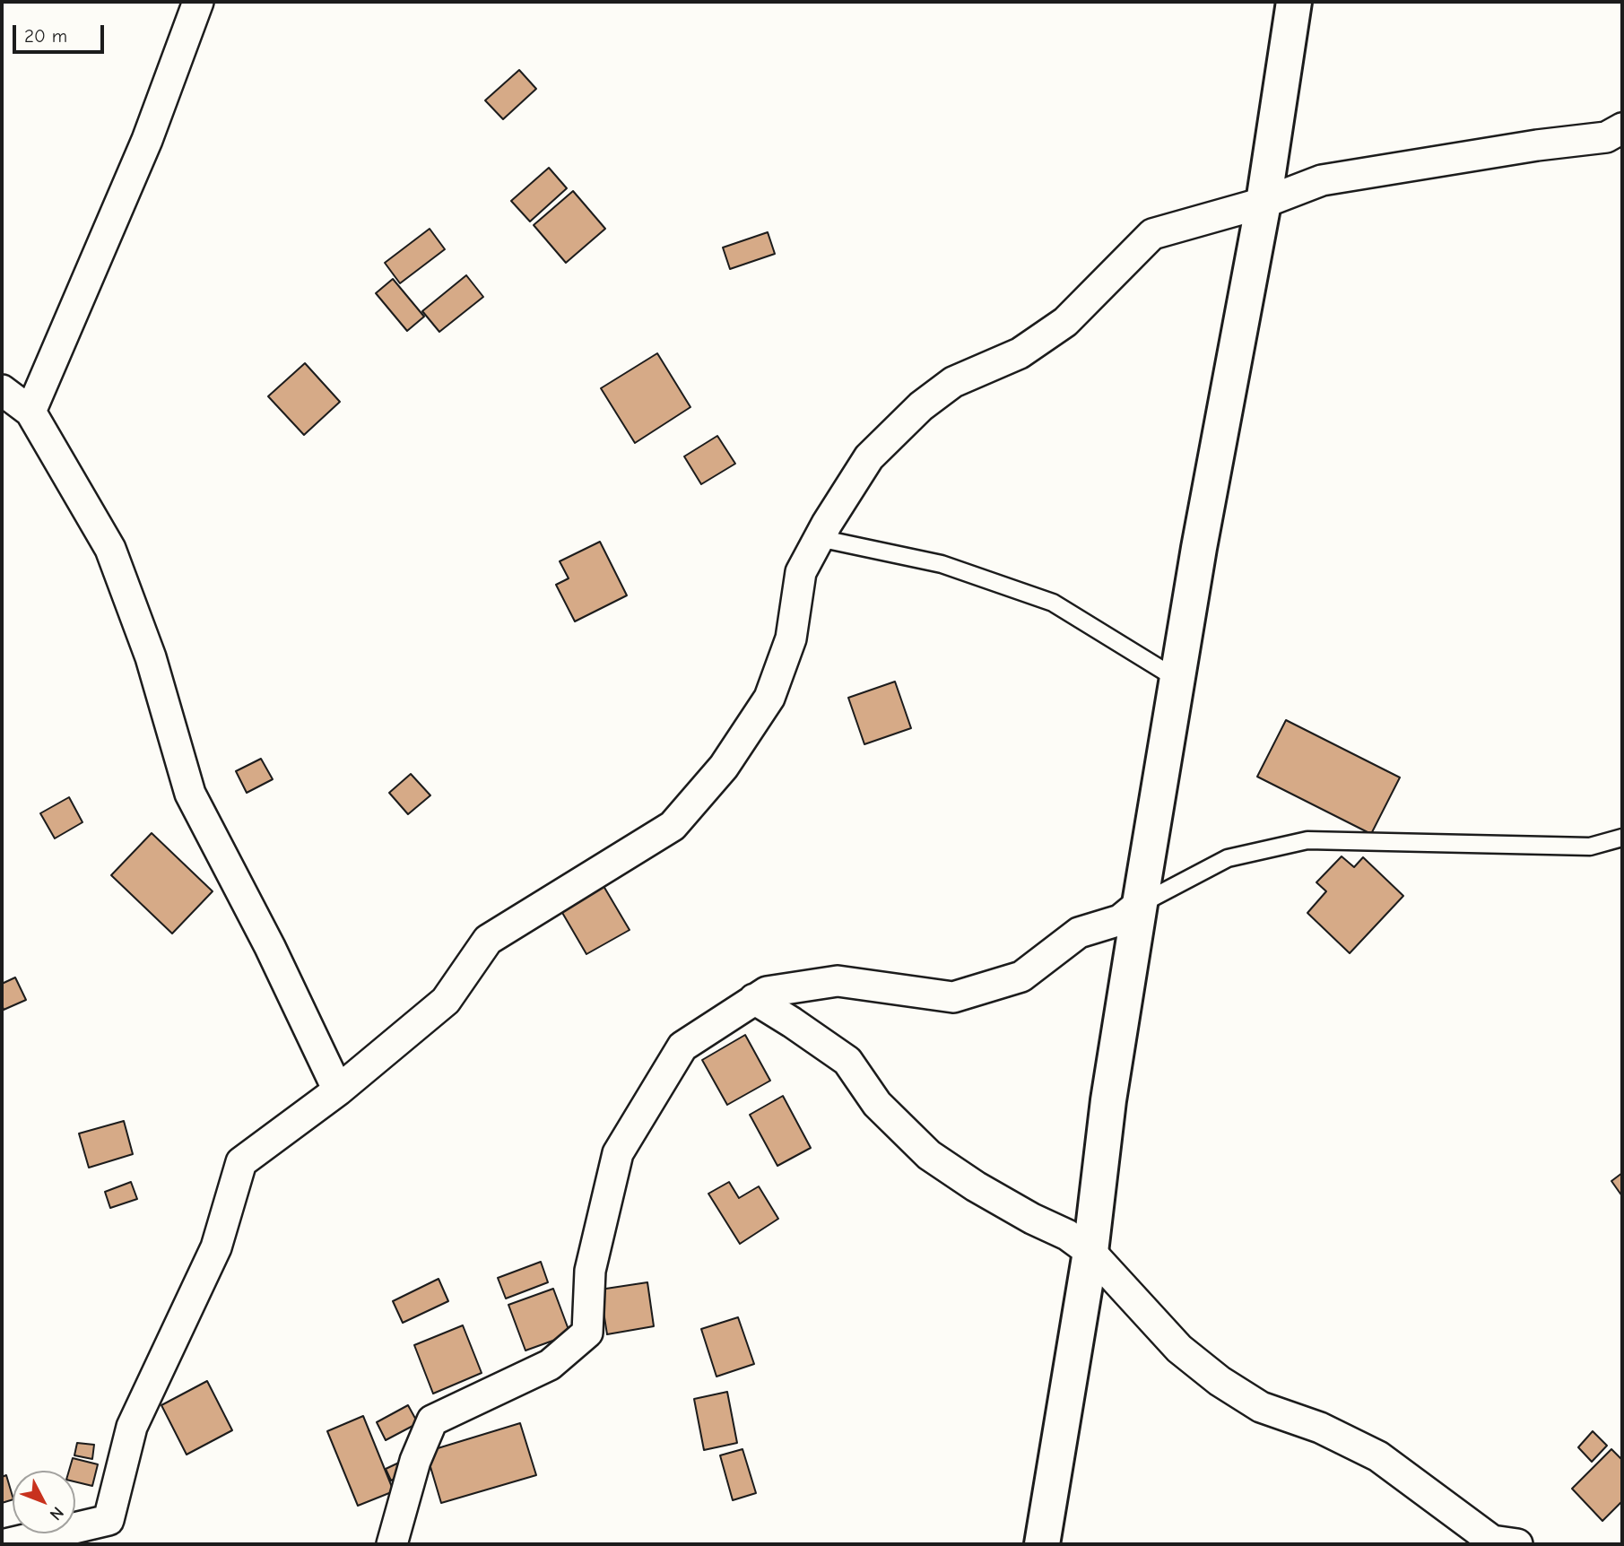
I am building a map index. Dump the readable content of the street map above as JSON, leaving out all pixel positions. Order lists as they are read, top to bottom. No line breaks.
{"scale_bar":"20 m","north":"bottom right"}
